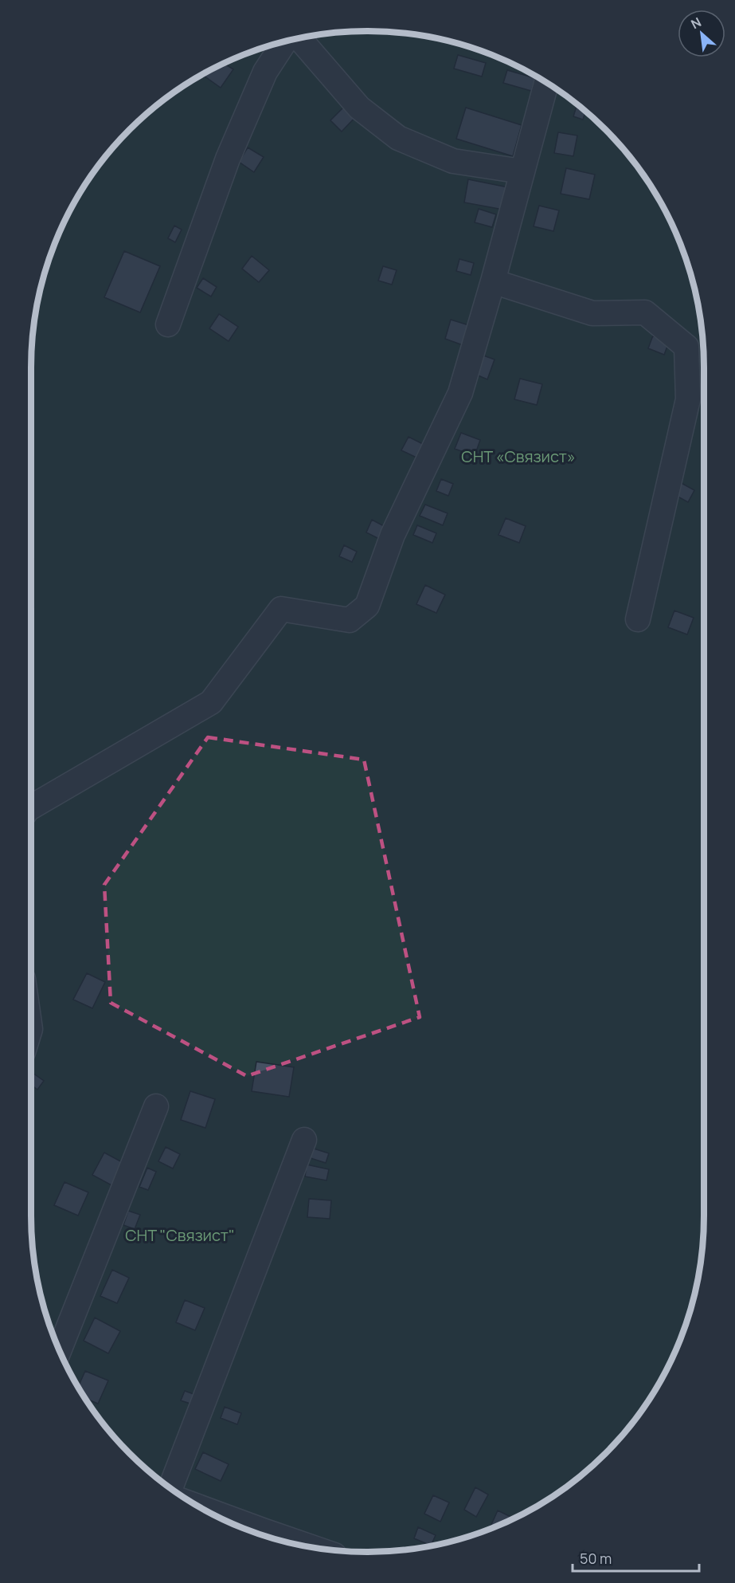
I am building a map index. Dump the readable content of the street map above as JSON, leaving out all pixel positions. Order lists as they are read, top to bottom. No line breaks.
{"parks":["СНТ «Связист»","СНТ \"Связист\""],"scale_bar":"50 m","north":"top left"}
